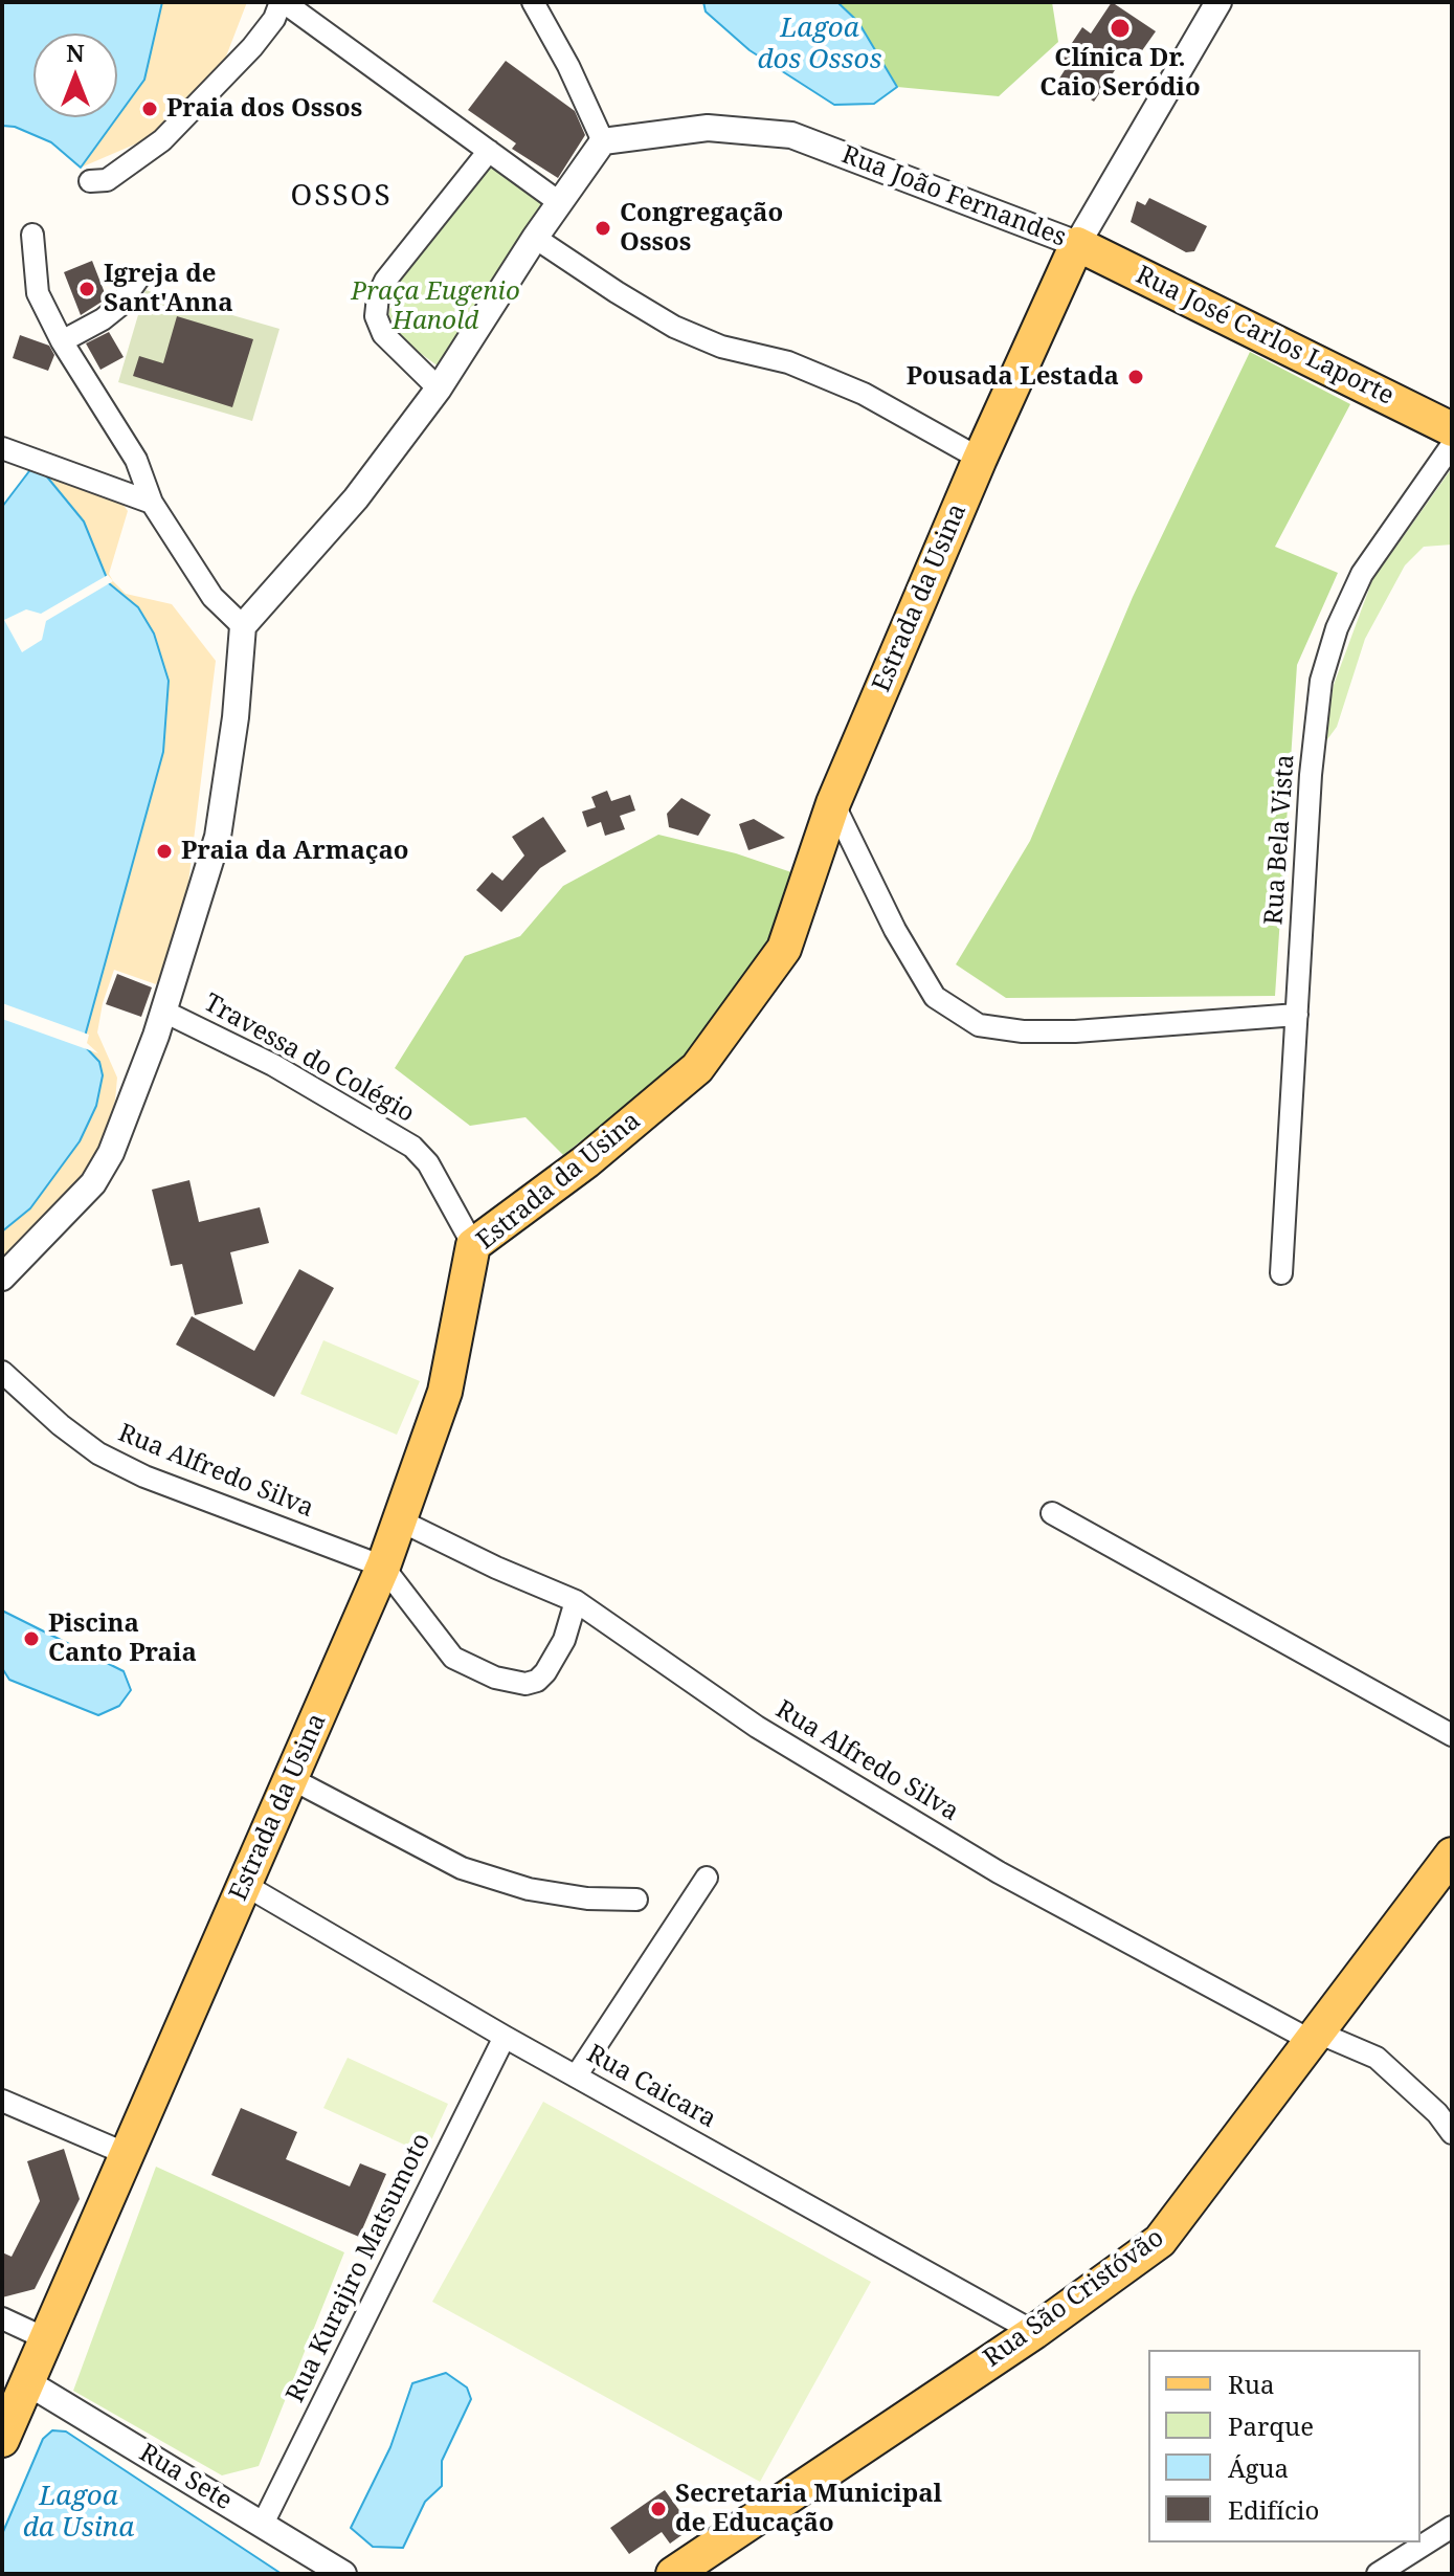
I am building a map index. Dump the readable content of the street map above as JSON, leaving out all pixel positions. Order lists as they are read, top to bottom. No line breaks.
{"streets":{"main road":["Rua José Carlos Laporte","Estrada da Usina","Rua São Cristóvão"],"street":["Rua João Fernandes","Rua Bela Vista","Travessa do Colégio","Rua Alfredo Silva","Rua Caicara","Rua Kurajiro Matsumoto","Rua Sete"]},"crossings":[["Rua João Fernandes","Rua José Carlos Laporte"],["Rua João Fernandes","Estrada da Usina"],["Rua José Carlos Laporte","Estrada da Usina"],["Estrada da Usina","Travessa do Colégio"],["Estrada da Usina","Rua Alfredo Silva"],["Estrada da Usina","Rua Caicara"],["Estrada da Usina","Rua Sete"],["Rua Alfredo Silva","Rua São Cristóvão"],["Rua Caicara","Rua Kurajiro Matsumoto"],["Rua Caicara","Rua São Cristóvão"],["Rua Kurajiro Matsumoto","Rua Sete"]],"districts":["OSSOS"],"water":["Lagoa dos Ossos","Lagoa da Usina"],"parks":["Praça Eugenio Hanold"],"places":["Clínica Dr. Caio Seródio","Praia dos Ossos","Congregação Ossos","Igreja de Sant'Anna","Pousada Lestada","Praia da Armaçao","Piscina Canto Praia","Secretaria Municipal de Educação"],"legend":["Rua","Parque","Água","Edifício"],"north":"top"}
